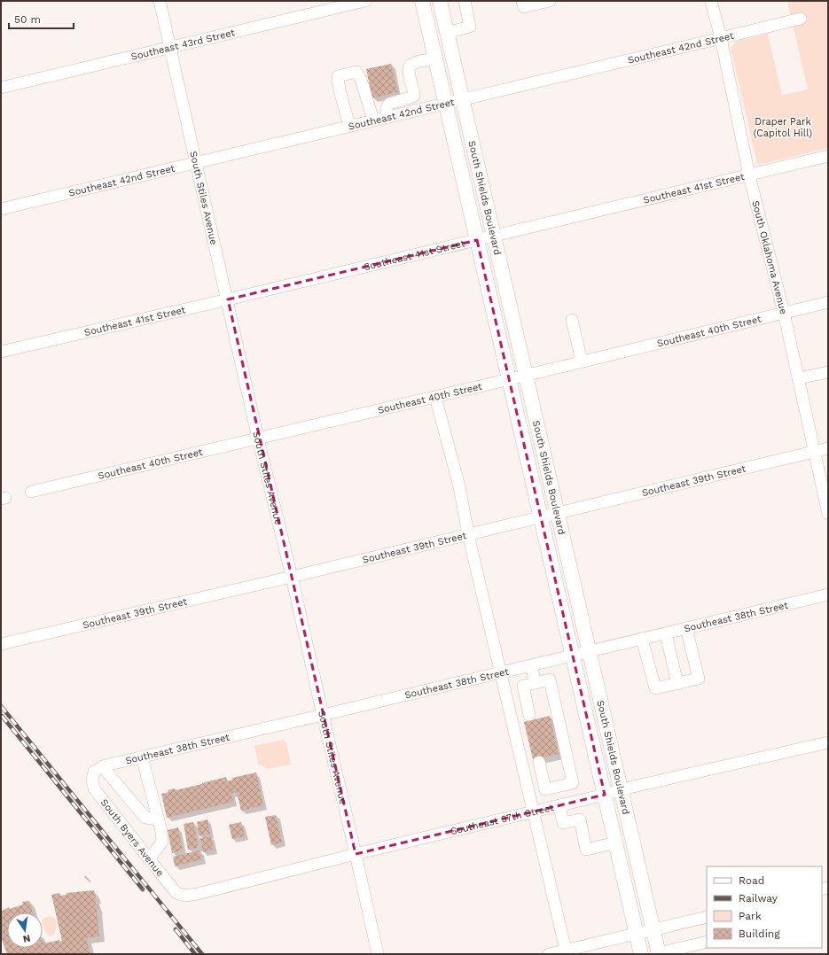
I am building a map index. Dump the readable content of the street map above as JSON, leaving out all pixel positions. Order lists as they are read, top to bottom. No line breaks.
{"streets":{"main road":["South Shields Boulevard"],"street":["Southeast 43rd Street","Southeast 42nd Street","Southeast 41st Street","South Stiles Avenue","South Oklahoma Avenue","Southeast 40th Street","Southeast 39th Street","Southeast 38th Street","Southeast 37th Street","South Byers Avenue"]},"crossings":[["Southeast 43rd Street","South Stiles Avenue"],["Southeast 42nd Street","South Stiles Avenue"],["Southeast 42nd Street","South Shields Boulevard"],["Southeast 42nd Street","South Oklahoma Avenue"],["Southeast 41st Street","South Stiles Avenue"],["Southeast 41st Street","South Shields Boulevard"],["Southeast 41st Street","South Oklahoma Avenue"],["South Stiles Avenue","Southeast 40th Street"],["South Stiles Avenue","Southeast 39th Street"],["South Stiles Avenue","Southeast 38th Street"],["South Stiles Avenue","Southeast 37th Street"],["South Shields Boulevard","Southeast 40th Street"],["South Shields Boulevard","Southeast 39th Street"],["South Shields Boulevard","Southeast 38th Street"],["South Shields Boulevard","Southeast 37th Street"],["South Oklahoma Avenue","Southeast 40th Street"],["South Oklahoma Avenue","Southeast 39th Street"],["Southeast 38th Street","South Byers Avenue"],["Southeast 37th Street","South Byers Avenue"]],"parks":["Draper Park (Capitol Hill)"],"legend":["Road","Railway","Park","Building"],"scale_bar":"50 m","north":"bottom"}
